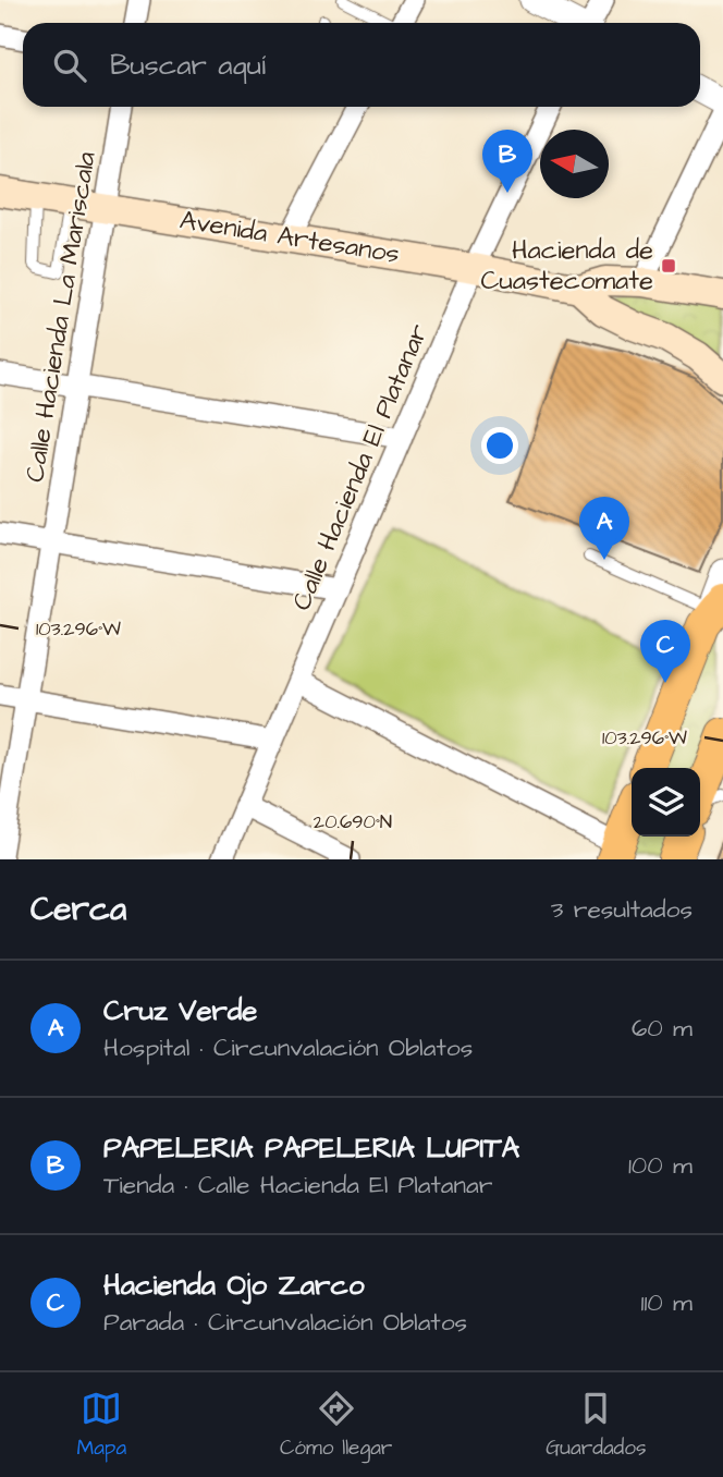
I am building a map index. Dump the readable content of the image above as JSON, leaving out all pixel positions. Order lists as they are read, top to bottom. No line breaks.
{"streets":{"main road":["Avenida Artesanos"],"street":["Calle Hacienda La Mariscala","Calle Hacienda El Platanar"]},"crossings":[["Avenida Artesanos","Calle Hacienda La Mariscala"],["Avenida Artesanos","Calle Hacienda El Platanar"]],"places":{"transit":["Hacienda de Cuastecomate"]},"north":"left","page":{"search":"Buscar aquí","pins":["B","A","C"],"heading":["Cerca","3 resultados"],"list":[{"mark":"A","name":"Cruz Verde","note":"Hospital · Circunvalación Oblatos","value":"60 m"},{"mark":"B","name":"PAPELERIA PAPELERIA LUPITA","note":"Tienda · Calle Hacienda El Platanar","value":"100 m"},{"mark":"C","name":"Hacienda Ojo Zarco","note":"Parada · Circunvalación Oblatos","value":"110 m"}],"nav":["Mapa","Cómo llegar","Guardados"]},"coordinates":["103.296°W","20.690°N"]}
